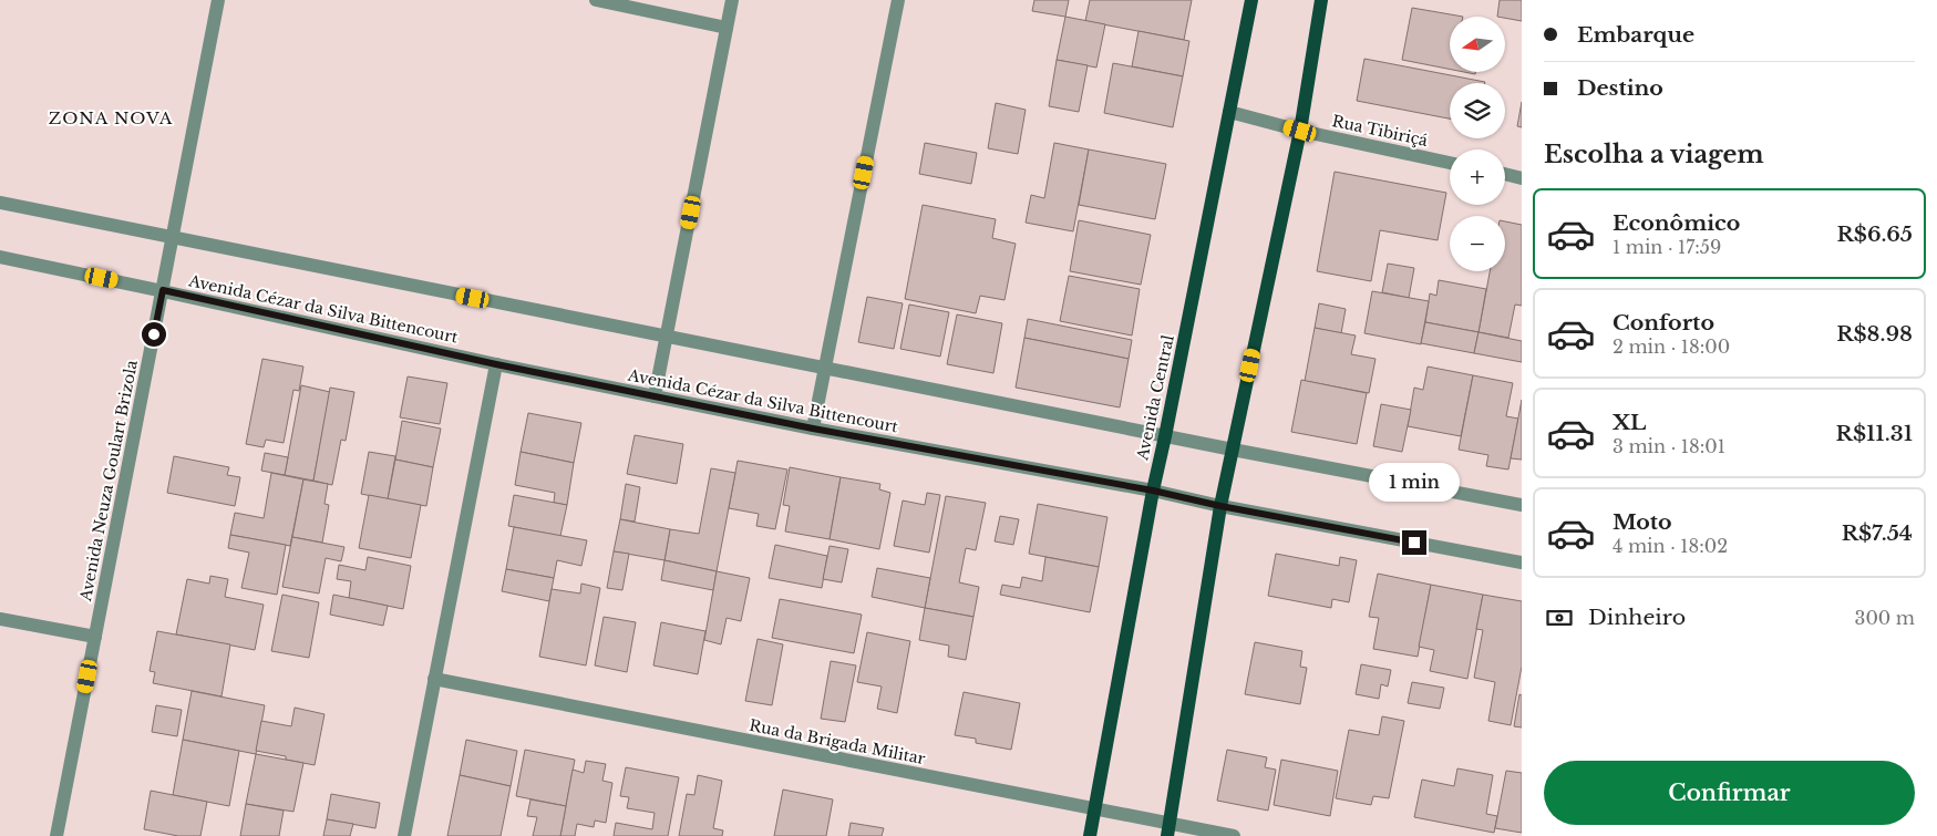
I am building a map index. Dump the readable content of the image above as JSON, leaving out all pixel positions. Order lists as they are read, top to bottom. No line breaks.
{"streets":{"main road":["Avenida Central"],"street":["Rua Tibiriçá","Avenida Cézar da Silva Bittencourt","Avenida Neuza Goulart Brizola","Rua da Brigada Militar"]},"crossings":[["Rua Tibiriçá","Avenida Central"],["Avenida Cézar da Silva Bittencourt","Avenida Central"],["Avenida Cézar da Silva Bittencourt","Avenida Neuza Goulart Brizola"],["Avenida Central","Rua da Brigada Militar"]],"districts":["ZONA NOVA"],"north":"left","page":{"banner":["Embarque","Destino"],"map_buttons":["+","−"],"heading":"Escolha a viagem","list":[{"name":"Econômico","note":"1 min · 17:59","value":"R$6.65"},{"name":"Conforto","note":"2 min · 18:00","value":"R$8.98"},{"name":"XL","note":"3 min · 18:01","value":"R$11.31"},{"name":"Moto","note":"4 min · 18:02","value":"R$7.54"}],"bubble":"1 min","pay":["Dinheiro","300 m"],"buttons":"Confirmar"}}
